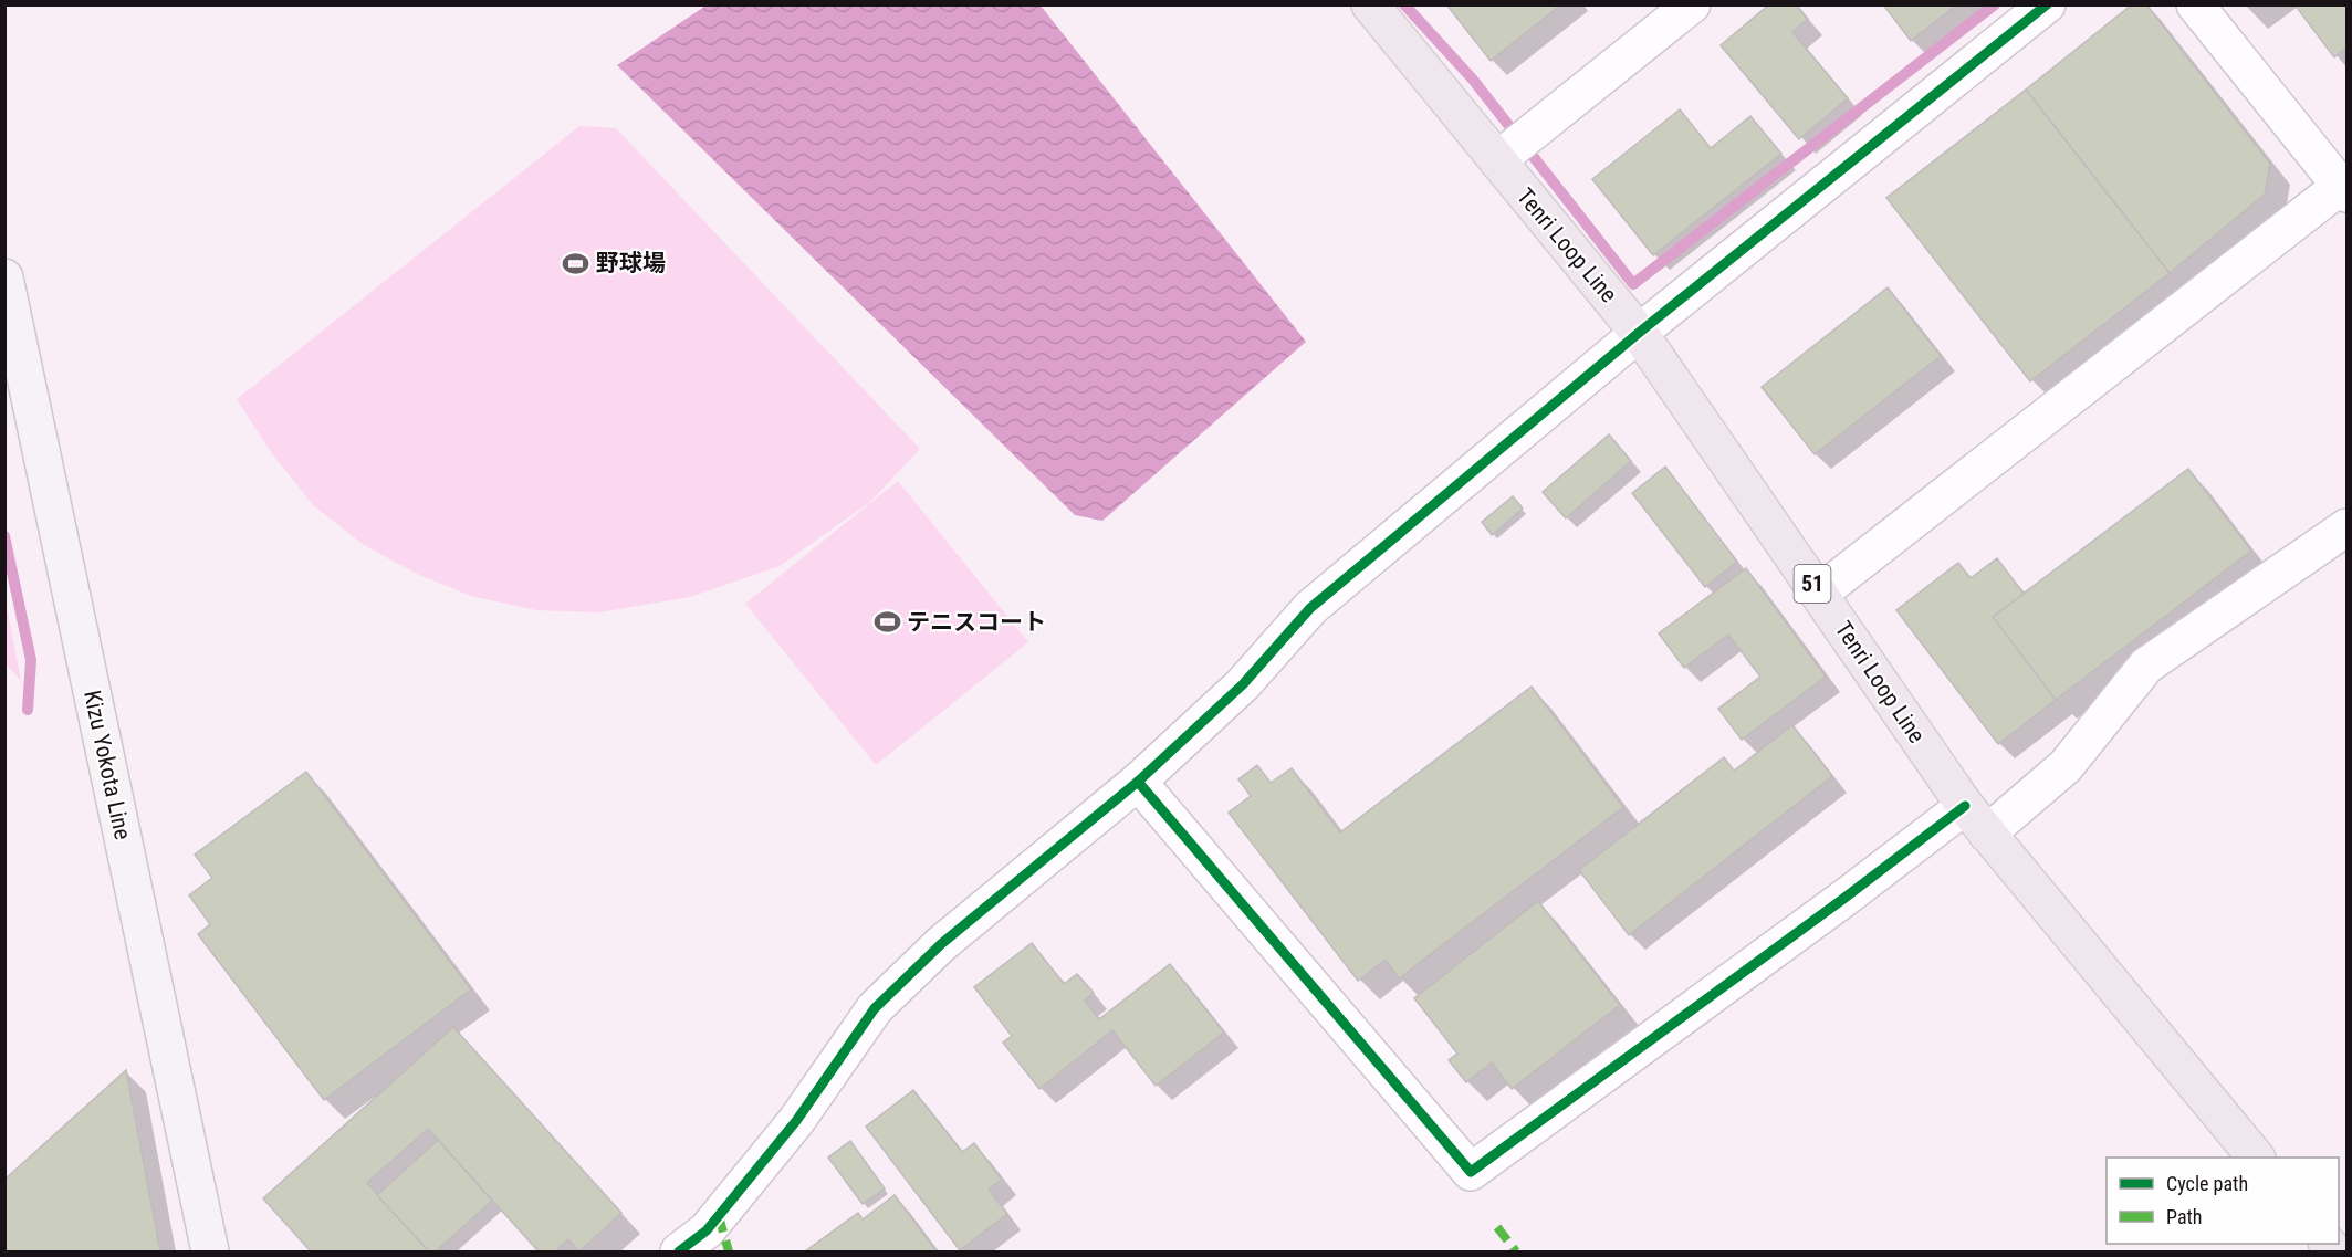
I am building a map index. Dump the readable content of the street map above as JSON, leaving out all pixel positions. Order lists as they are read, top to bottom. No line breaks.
{"streets":{"main road":["Tenri Loop Line","51","Kizu Yokota Line"]},"places":{"sports":["野球場","テニスコート"]},"legend":["Cycle path","Path"]}
